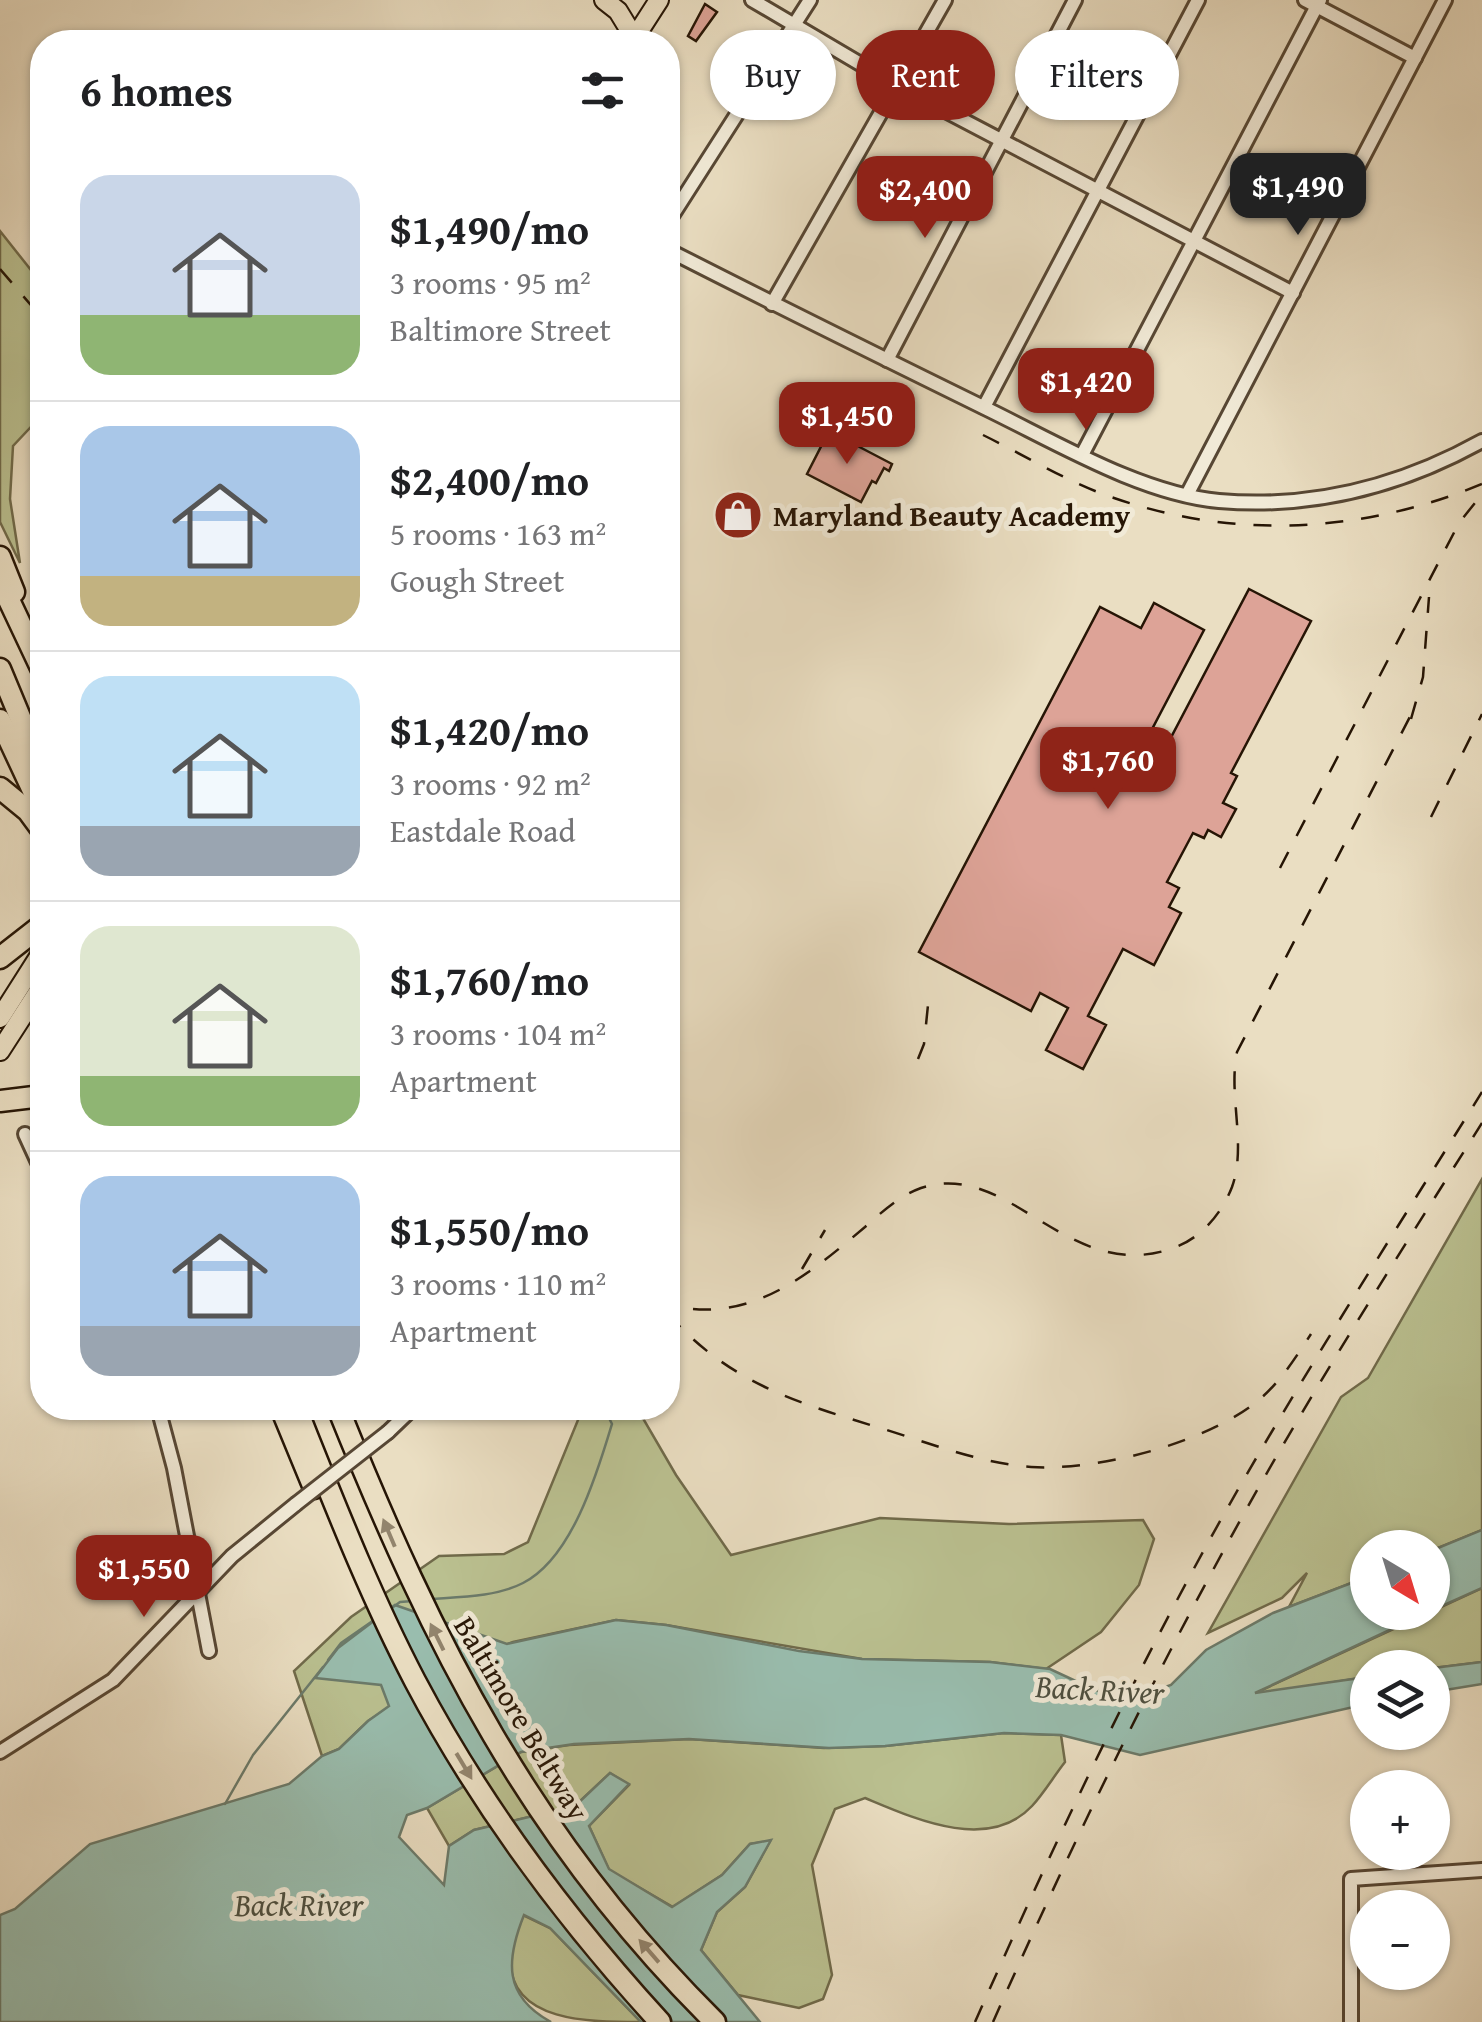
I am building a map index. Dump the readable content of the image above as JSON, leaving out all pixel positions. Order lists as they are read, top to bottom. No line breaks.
{"streets":{"highway":["Baltimore Beltway"]},"water":["Back River"],"places":{"shop":["Maryland Beauty Academy"]},"north":"bottom right","page":{"chip":["Buy","Rent","Filters"],"heading":"6 homes","list":[{"name":"$1,490/mo","note":"3 rooms · 95 m² · Baltimore Street"},{"name":"$2,400/mo","note":"5 rooms · 163 m² · Gough Street"},{"name":"$1,420/mo","note":"3 rooms · 92 m² · Eastdale Road"},{"name":"$1,760/mo","note":"3 rooms · 104 m² · Apartment"},{"name":"$1,550/mo","note":"3 rooms · 110 m² · Apartment"}],"price":["$1,490","$2,400","$1,420","$1,450","$1,760","$1,550"],"map_buttons":["+","−"]}}
